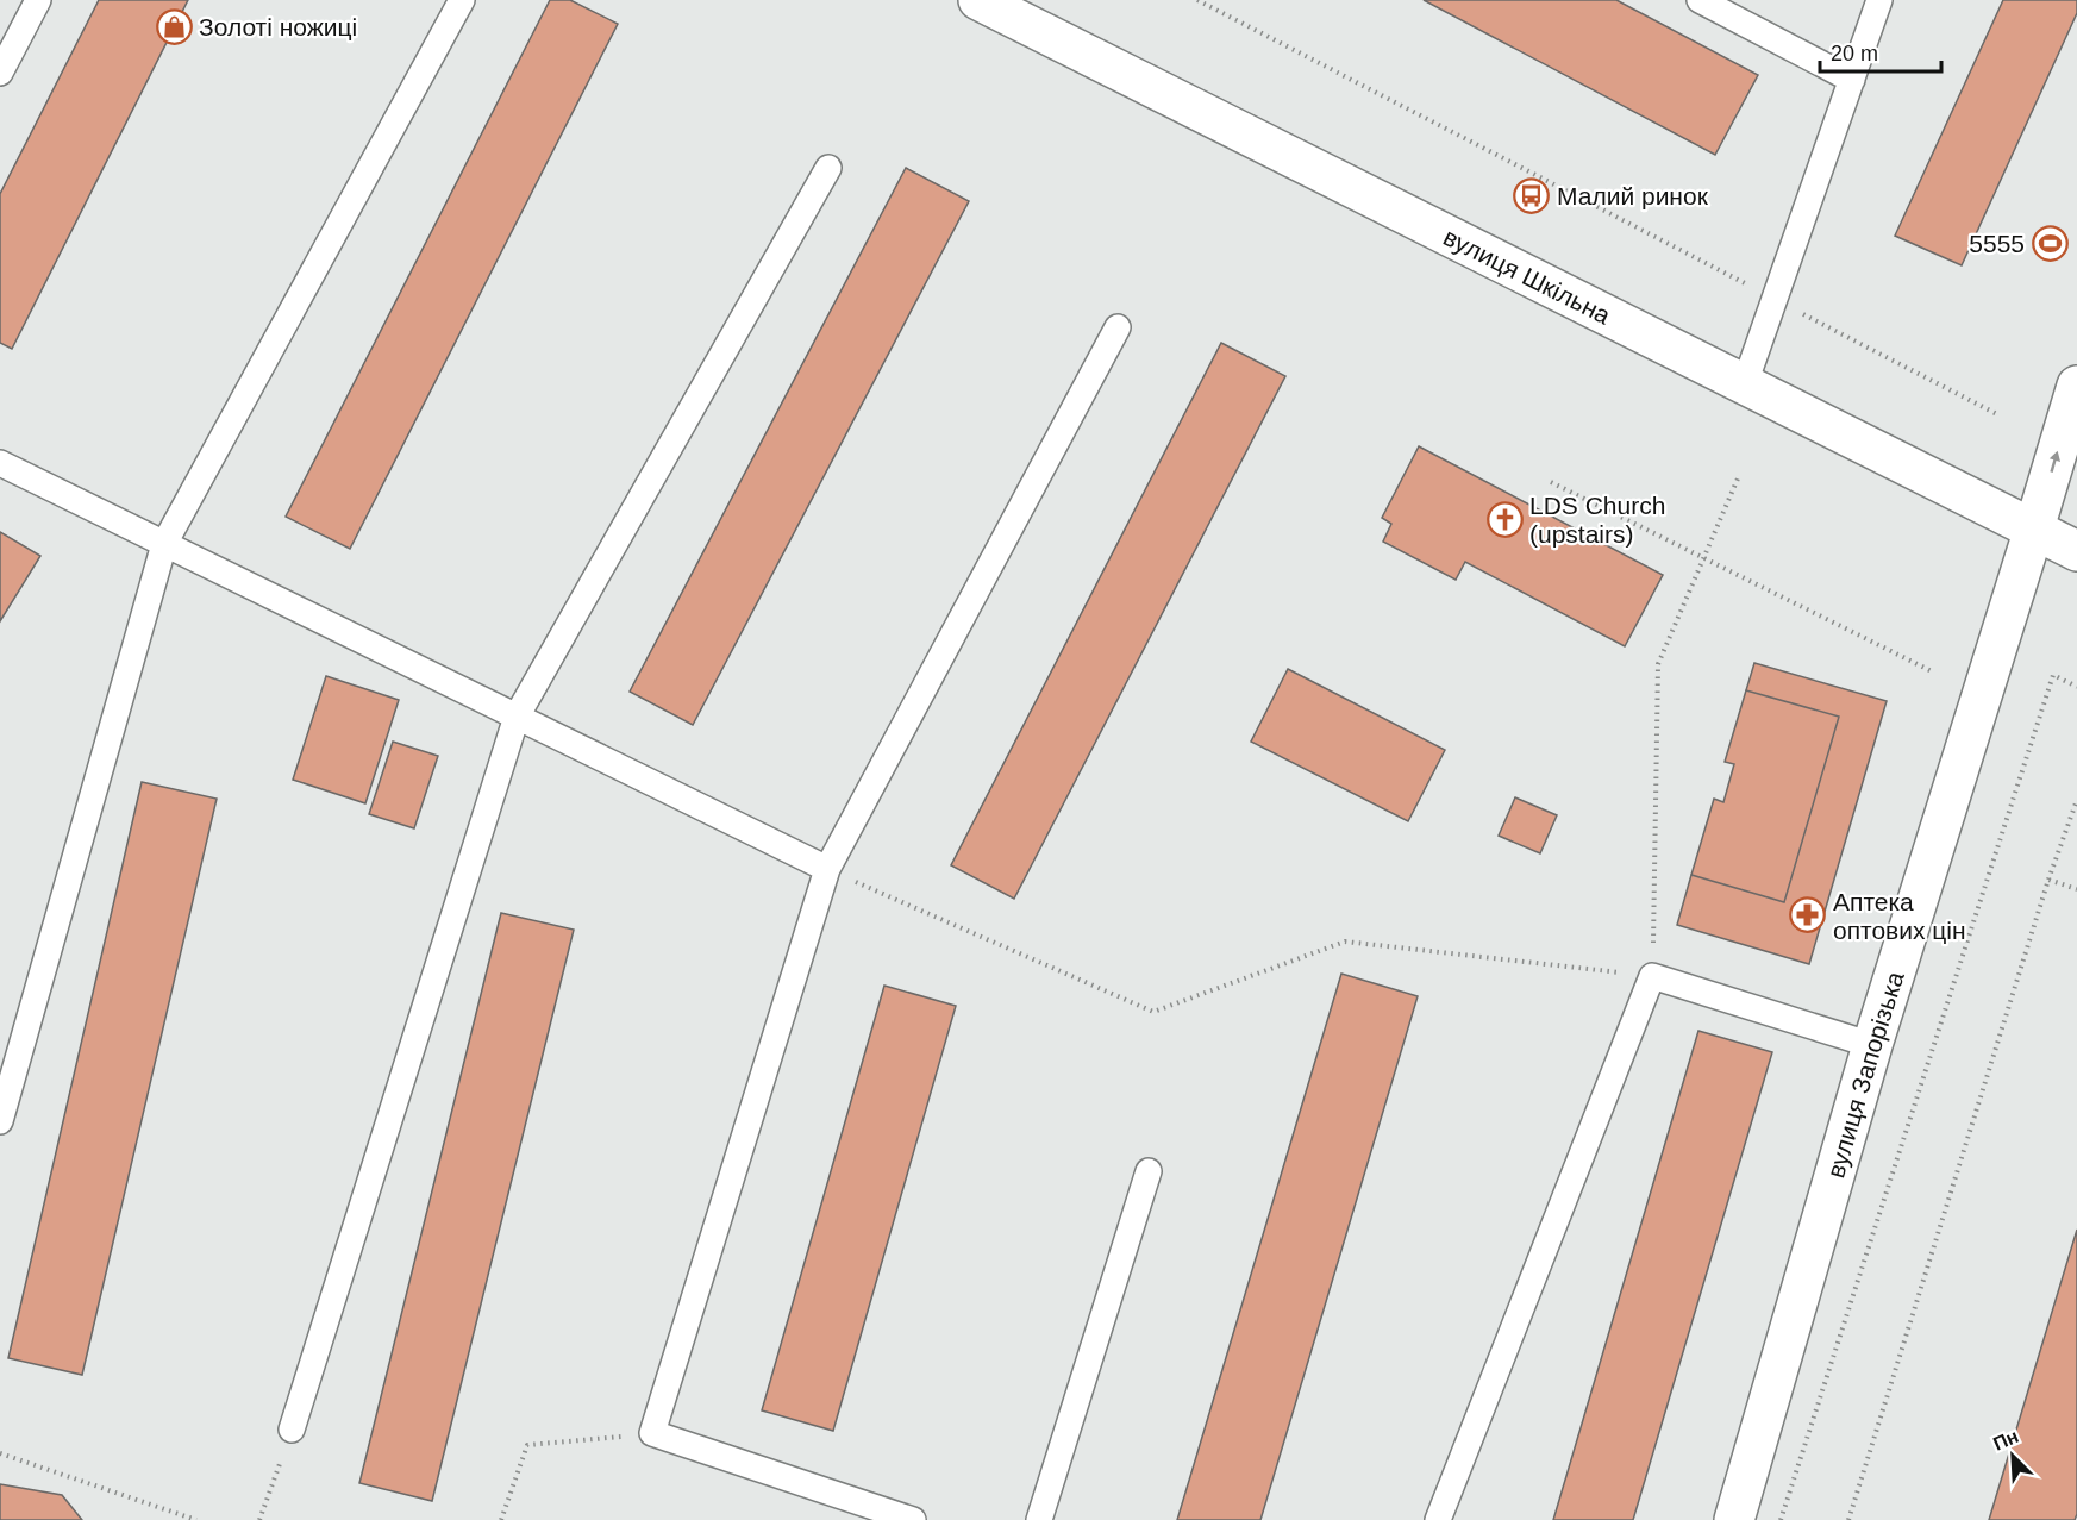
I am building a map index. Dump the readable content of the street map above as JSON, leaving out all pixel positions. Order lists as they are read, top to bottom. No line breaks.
{"streets":{"main road":["вулиця Шкільна","вулиця Запорізька"]},"crossings":[["вулиця Шкільна","вулиця Запорізька"]],"places":{"shop":["Золоті ножиці"],"bus stop":["Малий ринок"],"sports":["5555"],"church":["LDS Church (upstairs)"],"pharmacy":["Аптека оптових цін"]},"scale_bar":"20 m","north":"top left"}
